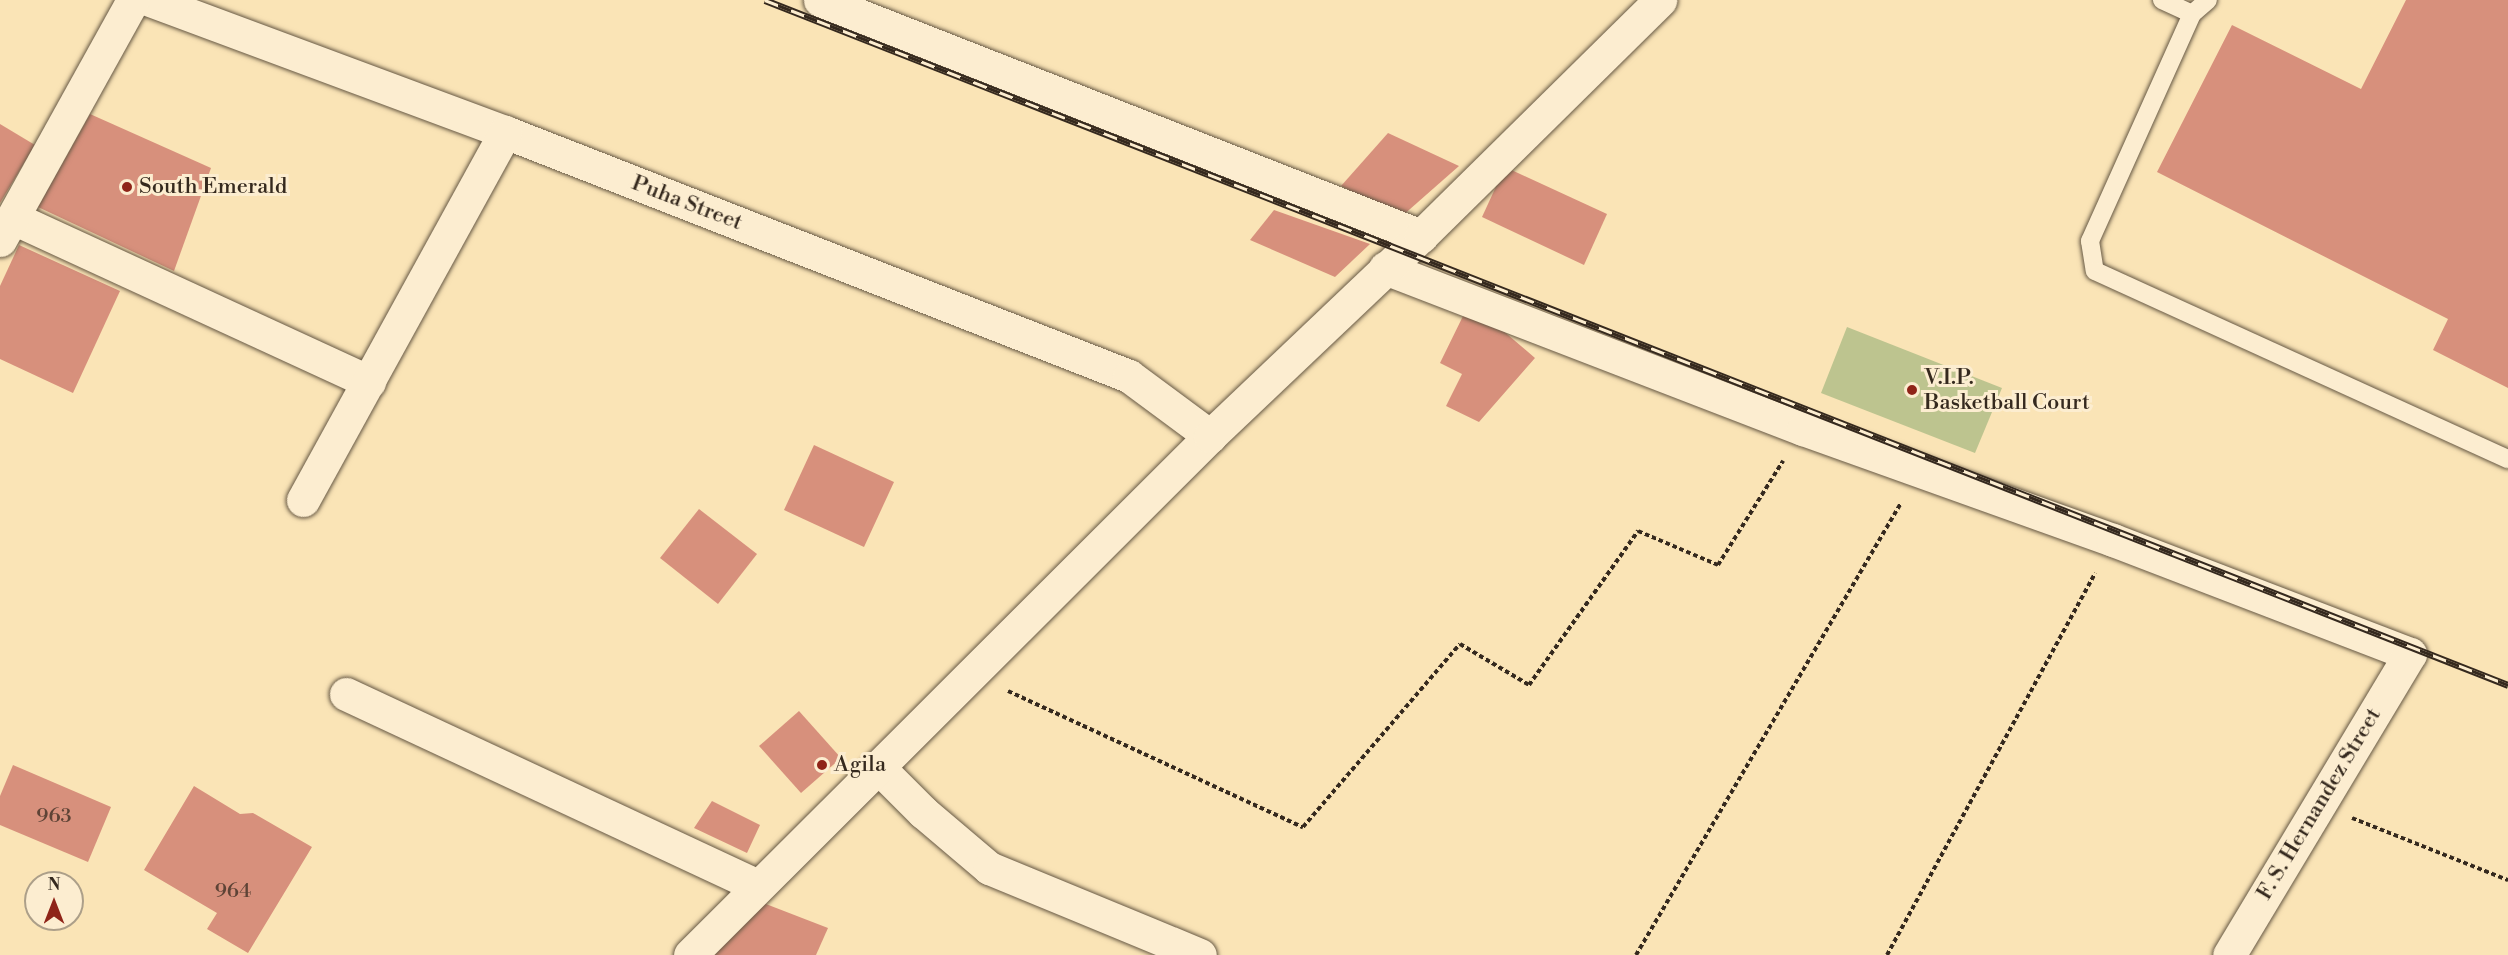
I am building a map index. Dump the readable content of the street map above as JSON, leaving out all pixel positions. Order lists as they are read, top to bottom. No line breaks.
{"streets":{"street":["Puha Street","F. S. Hernandez Street"]},"places":["South Emerald","V.I.P. Basketball Court","Agila"],"house_numbers":["963","964"],"north":"top"}
